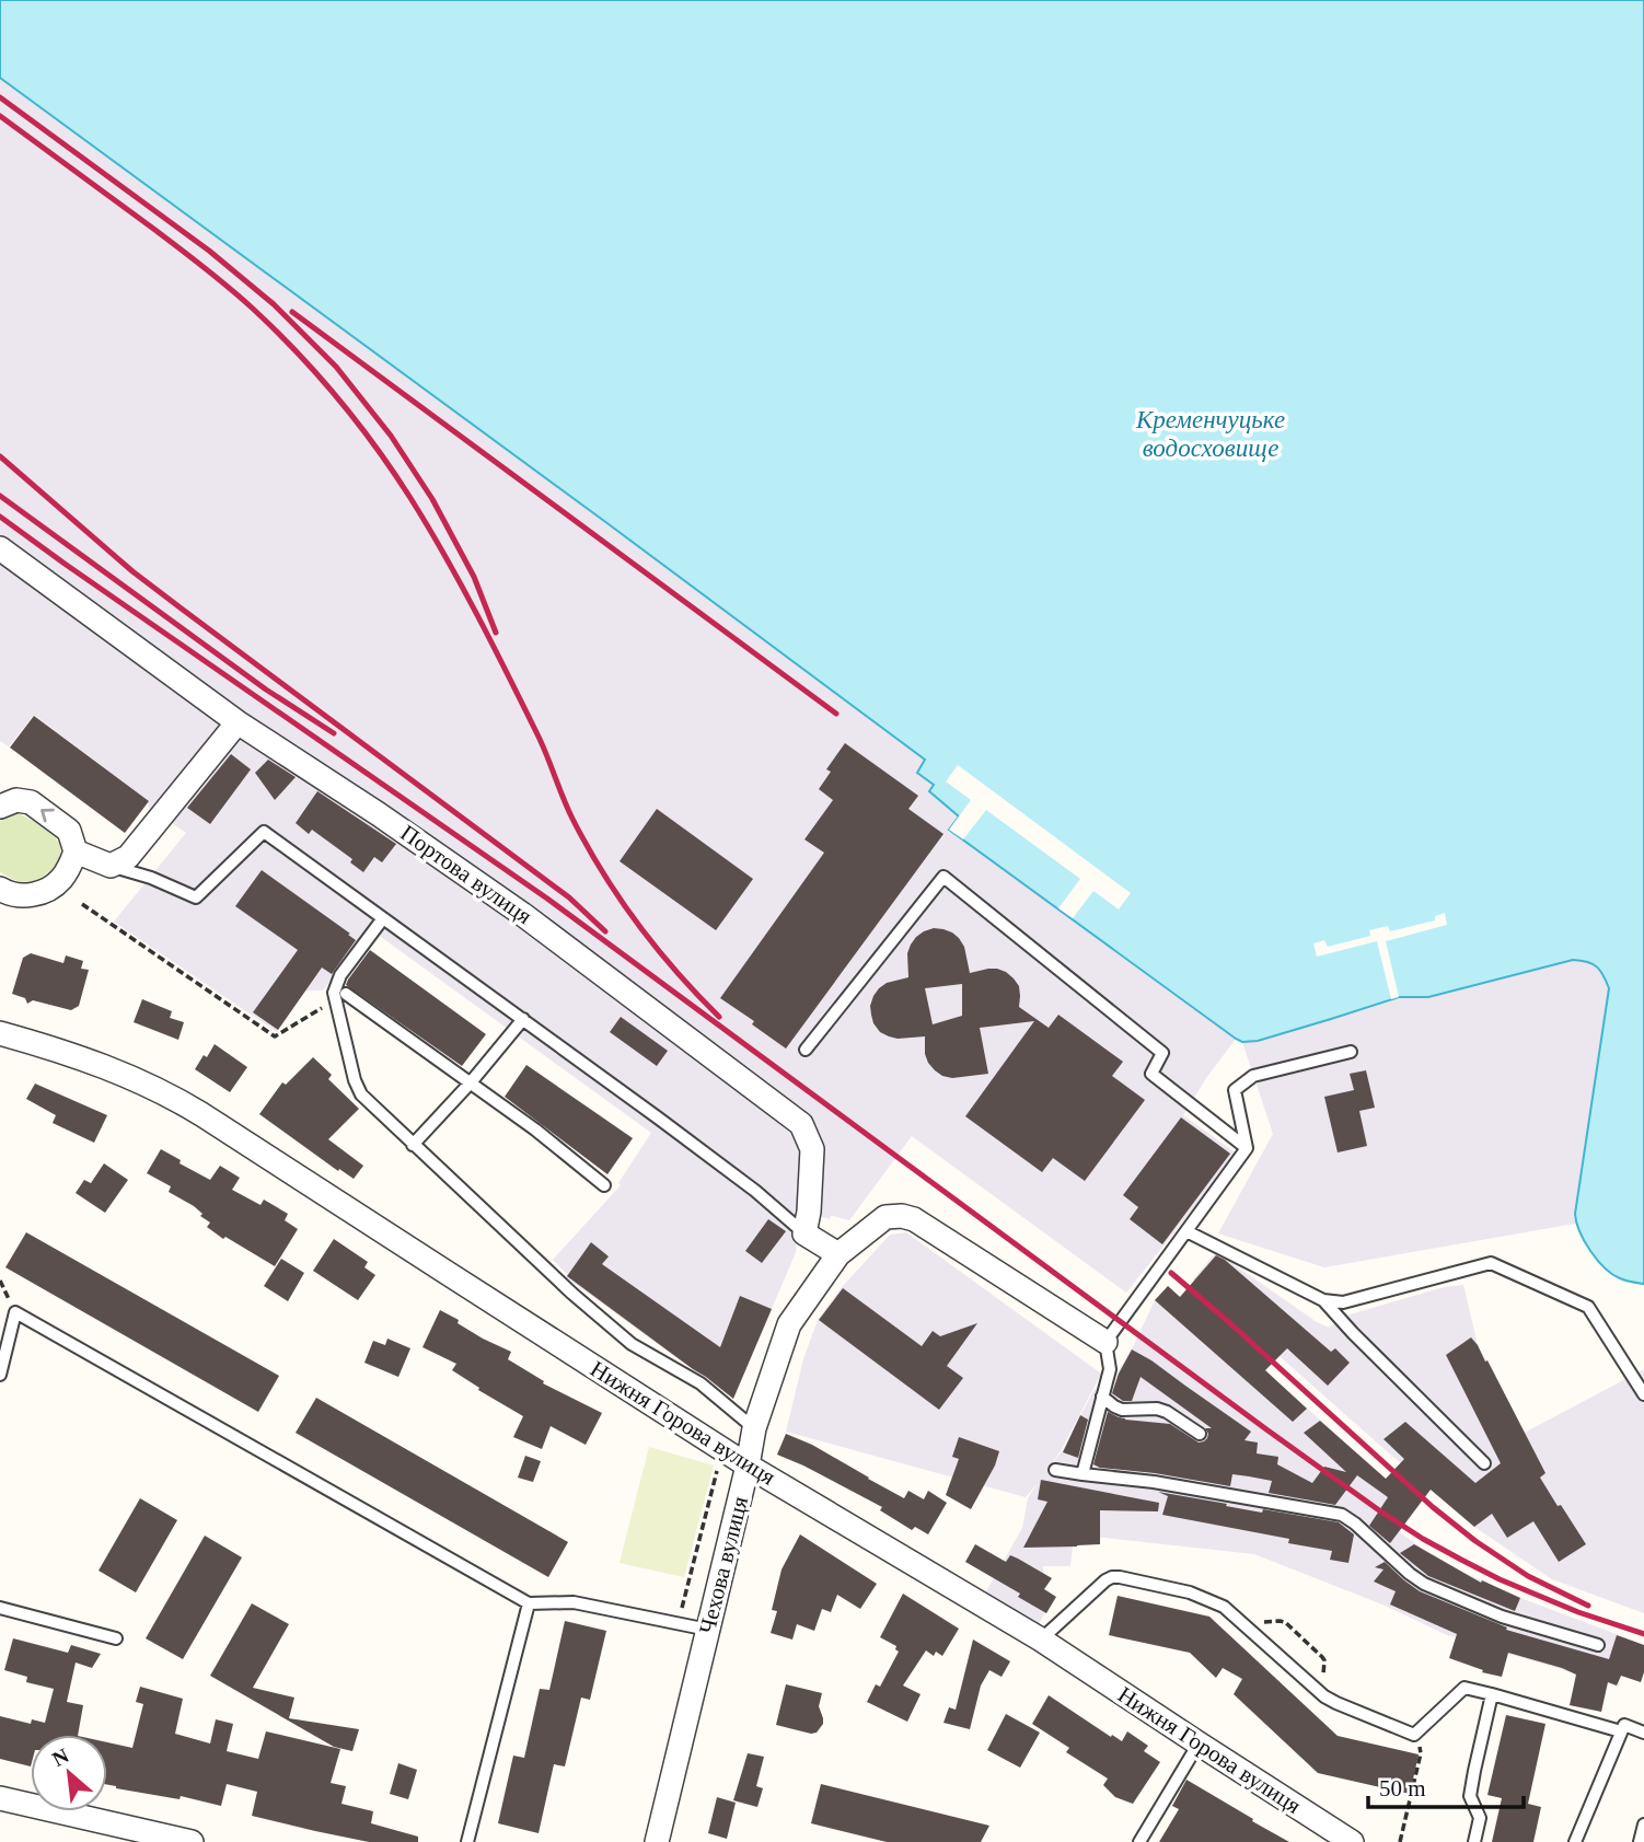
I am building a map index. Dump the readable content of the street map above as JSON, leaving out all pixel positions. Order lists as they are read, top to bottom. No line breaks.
{"streets":{"street":["Портова вулиця","Нижня Горова вулиця","Чехова вулиця"]},"crossings":[["Нижня Горова вулиця","Чехова вулиця"]],"water":["Кременчуцьке водосховище"],"scale_bar":"50 m","north":"top left"}
